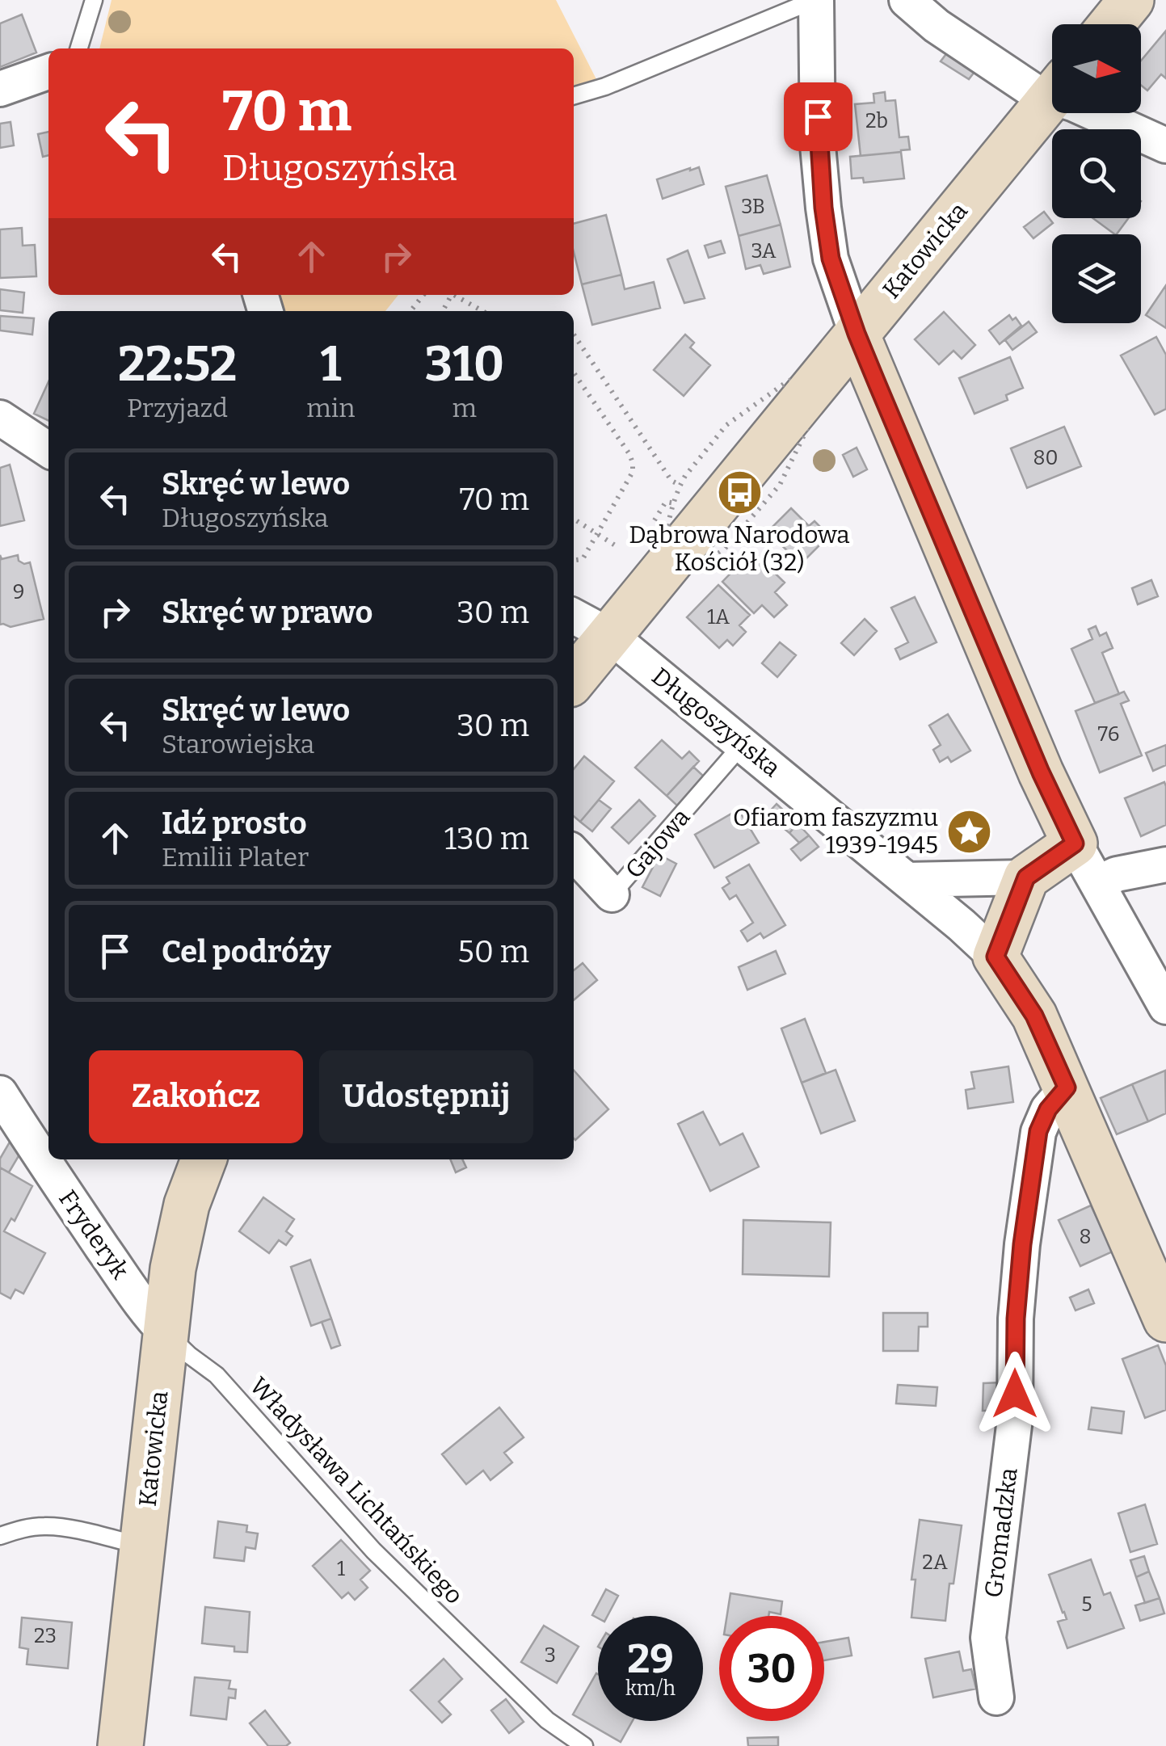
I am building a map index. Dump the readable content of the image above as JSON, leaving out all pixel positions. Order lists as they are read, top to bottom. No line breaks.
{"streets":{"street":["Katowicka","Długoszyńska","Gajowa","Fryderyk","Gromadzka"],"lane":["Władysława Lichtańskiego"]},"crossings":[["Katowicka","Długoszyńska"],["Katowicka","Fryderyk"],["Katowicka","Władysława Lichtańskiego"],["Długoszyńska","Gajowa"],["Długoszyńska","Gromadzka"],["Fryderyk","Władysława Lichtańskiego"]],"places":{"bus stop":["Dąbrowa Narodowa Kościół (32)"],"place":["Ofiarom faszyzmu 1939-1945"]},"house_numbers":["2b","3B","3A","80","9","1A","76","8","2A","1","5","23","3"],"north":"right","page":{"turn":["70 m","Długoszyńska"],"eta":["22:52","Przyjazd","1","min","310","m"],"list":[{"name":"Skręć w lewo","note":"Długoszyńska","value":"70 m"},{"name":"Skręć w prawo","value":"30 m"},{"name":"Skręć w lewo","note":"Starowiejska","value":"30 m"},{"name":"Idź prosto","note":"Emilii Plater","value":"130 m"},{"name":"Cel podróży","value":"50 m"}],"buttons":["Zakończ","Udostępnij"],"speed":"29 km/h","limit":"30"}}
